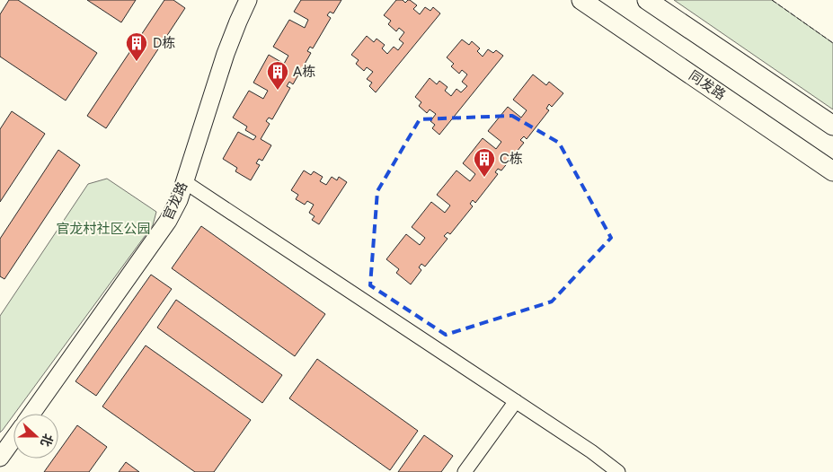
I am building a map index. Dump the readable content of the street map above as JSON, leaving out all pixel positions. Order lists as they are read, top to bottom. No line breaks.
{"streets":{"main road":["同发路"],"street":["官龙路"]},"parks":["官龙村社区公园"],"places":{"building":["D栋","A栋","C栋"]},"north":"right"}
